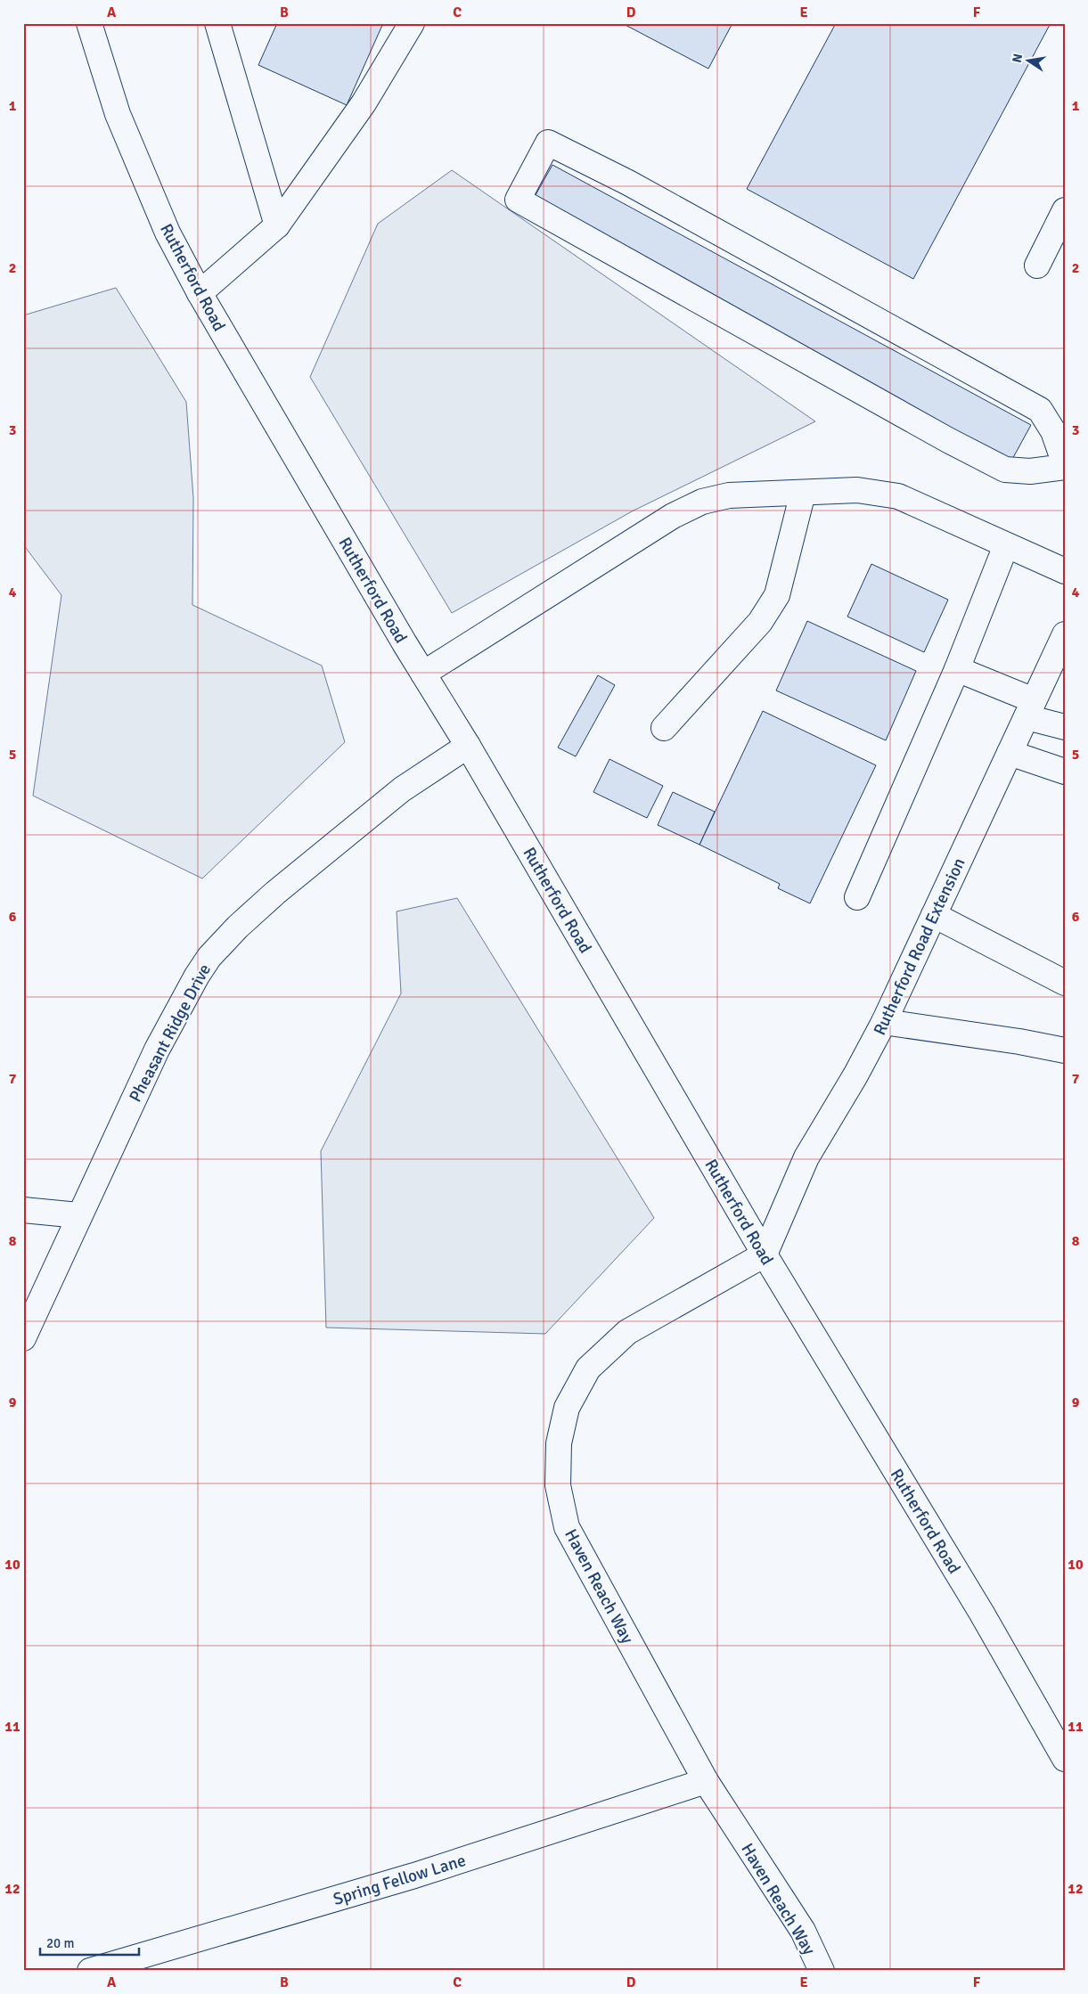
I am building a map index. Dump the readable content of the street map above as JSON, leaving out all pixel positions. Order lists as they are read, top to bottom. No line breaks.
{"streets":{"street":["Rutherford Road","Rutherford Road Extension","Pheasant Ridge Drive","Haven Reach Way","Spring Fellow Lane"]},"crossings":[["Rutherford Road","Rutherford Road Extension"],["Rutherford Road","Pheasant Ridge Drive"],["Rutherford Road","Haven Reach Way"],["Rutherford Road Extension","Haven Reach Way"],["Haven Reach Way","Spring Fellow Lane"]],"scale_bar":"20 m","north":"left","grid":{"columns":["A","B","C","D","E","F"],"rows":["1","2","3","4","5","6","7","8","9","10","11","12"]}}
